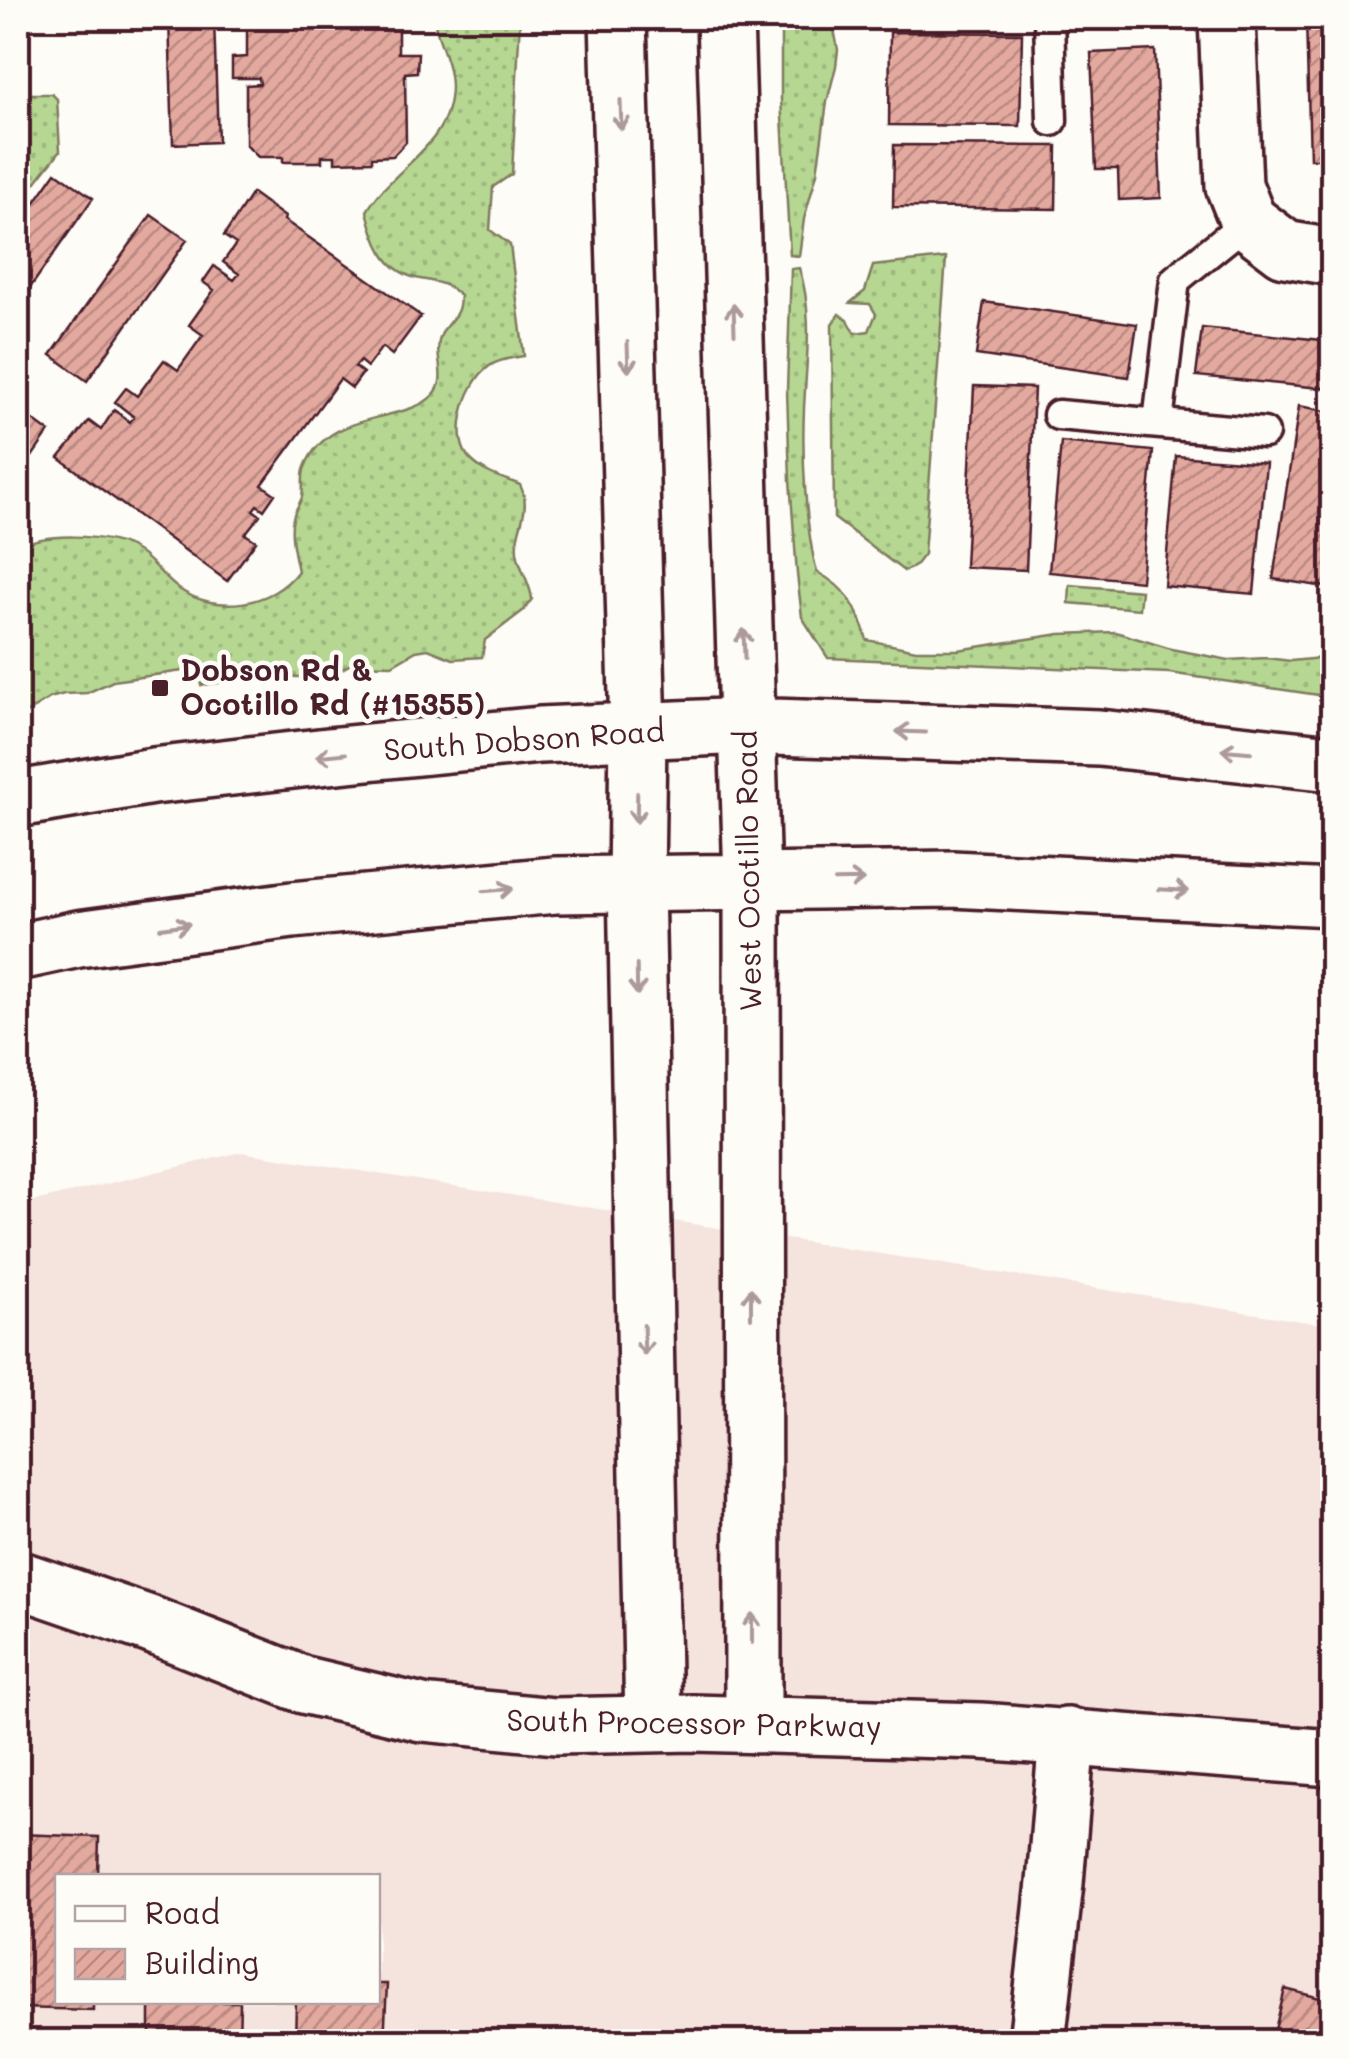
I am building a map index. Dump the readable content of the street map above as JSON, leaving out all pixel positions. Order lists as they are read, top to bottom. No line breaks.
{"streets":{"street":["South Dobson Road","West Ocotillo Road","South Processor Parkway"]},"crossings":[["South Dobson Road","West Ocotillo Road"],["West Ocotillo Road","South Processor Parkway"]],"places":{"transit":["Dobson Rd & Ocotillo Rd (#15355)"]},"legend":["Road","Building"]}
